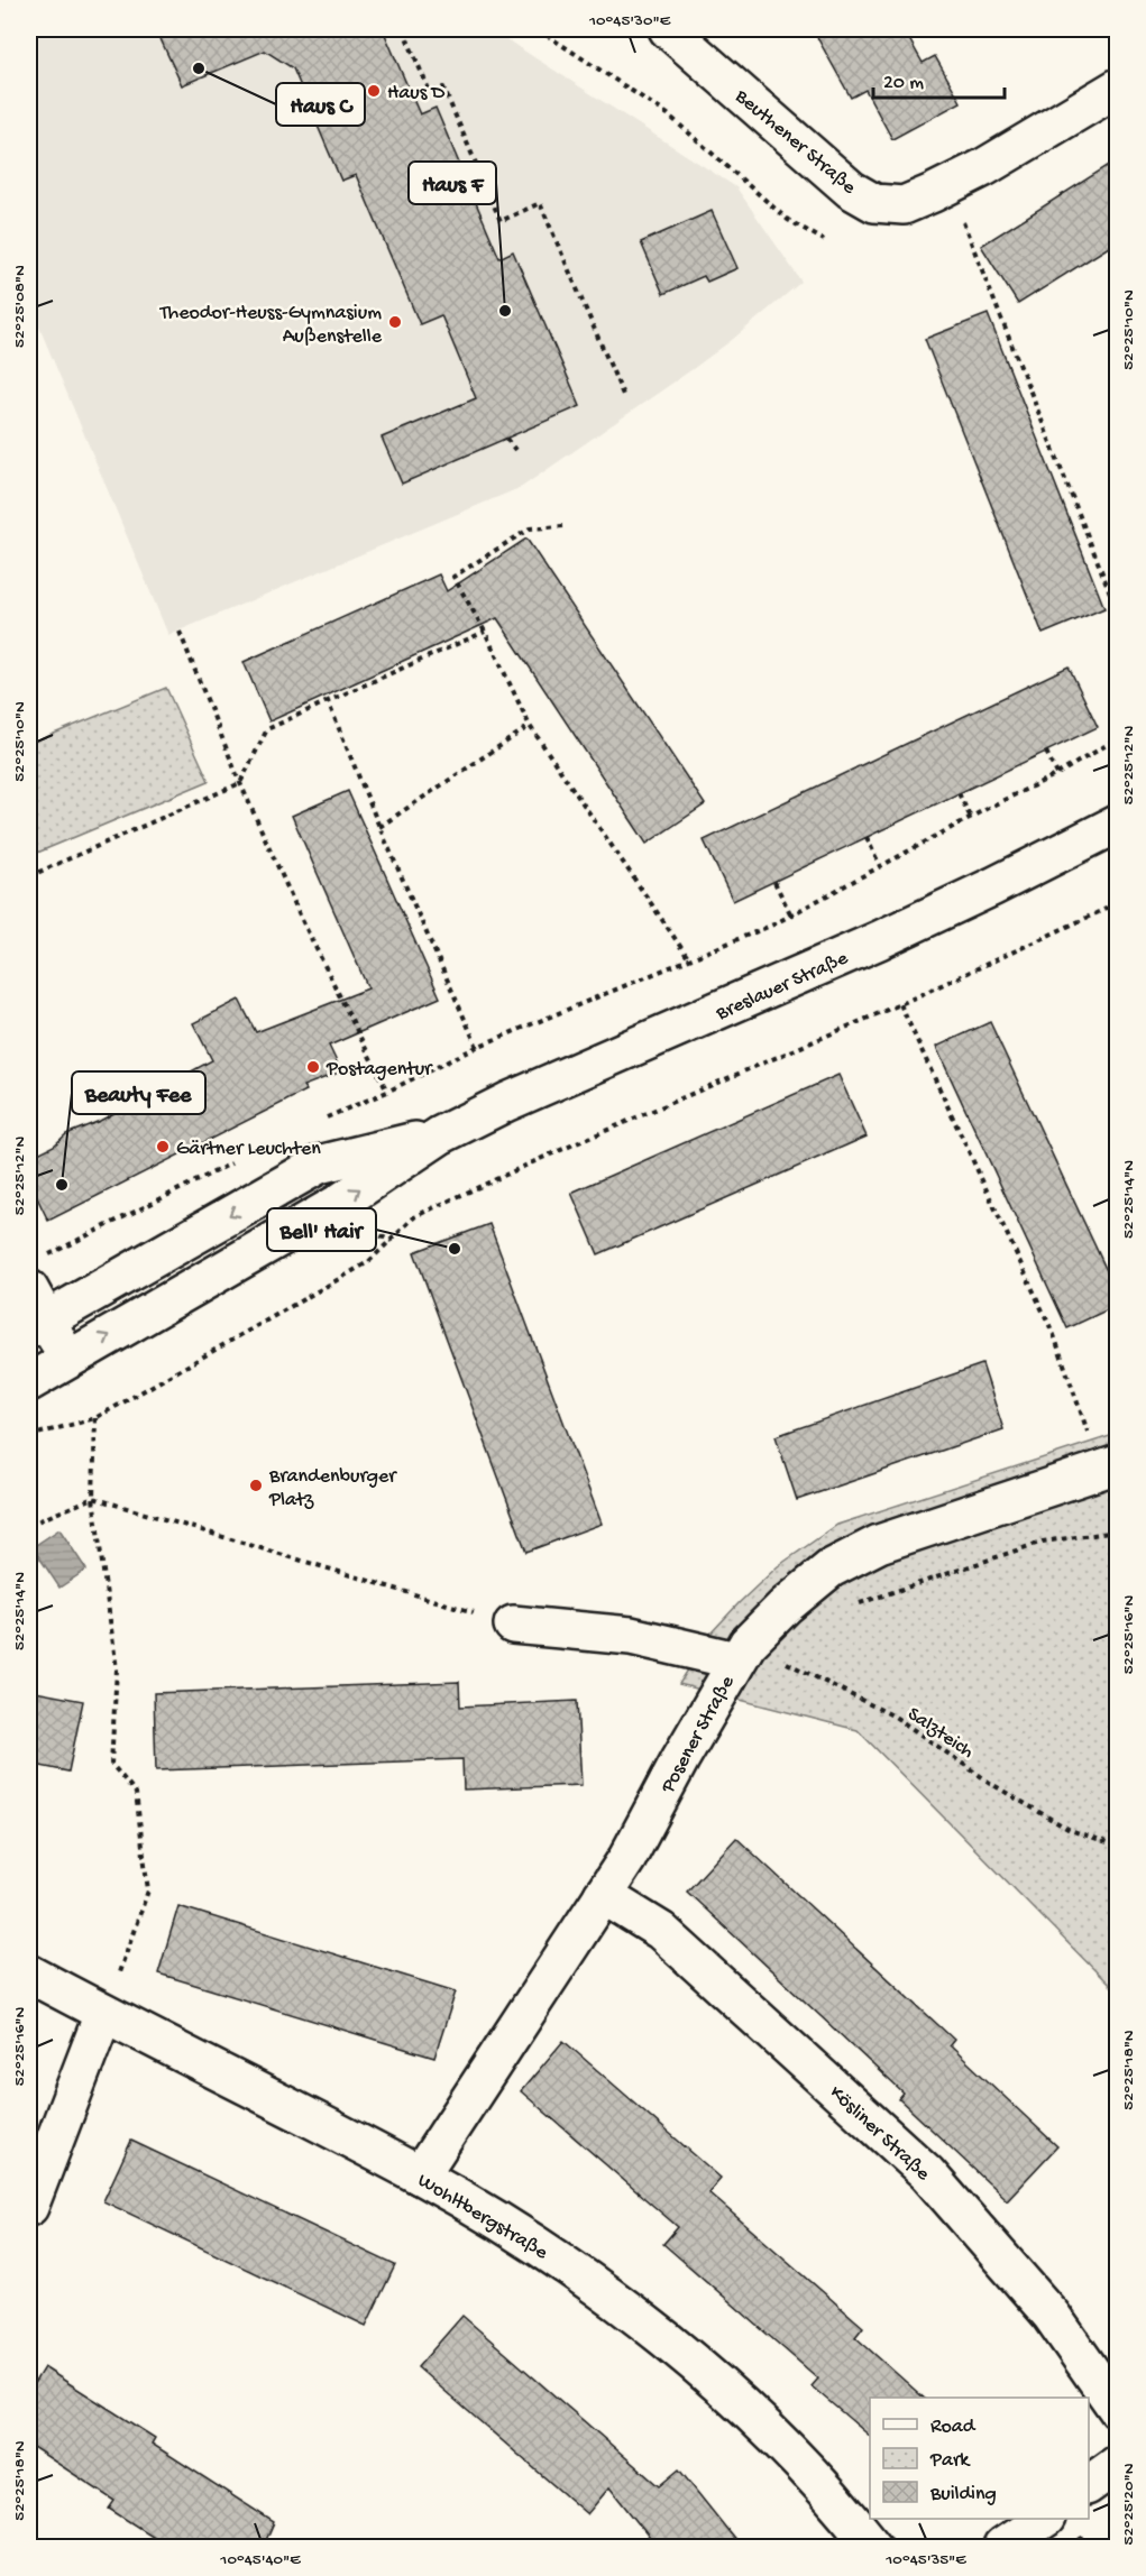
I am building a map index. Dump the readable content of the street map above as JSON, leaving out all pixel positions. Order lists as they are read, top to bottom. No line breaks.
{"streets":{"street":["Beuthener Straße","Breslauer Straße","Posener Straße","Kösliner Straße","Wohltbergstraße"],"path":["Salzteich"]},"crossings":[["Salzteich","Posener Straße"],["Posener Straße","Kösliner Straße"],["Posener Straße","Wohltbergstraße"]],"places":["Haus C","Haus D","Haus F","Theodor-Heuss-Gymnasium Außenstelle","Postagentur","Gärtner Leuchten","Beauty Fee","Bell' Hair","Brandenburger Platz"],"legend":["Road","Park","Building"],"scale_bar":"20 m","coordinates":["10°45'30\"E","52°25'08\"N","52°25'10\"N","52°25'12\"N","52°25'14\"N","52°25'16\"N","52°25'18\"N","52°25'20\"N","10°45'40\"E","10°45'35\"E"]}
